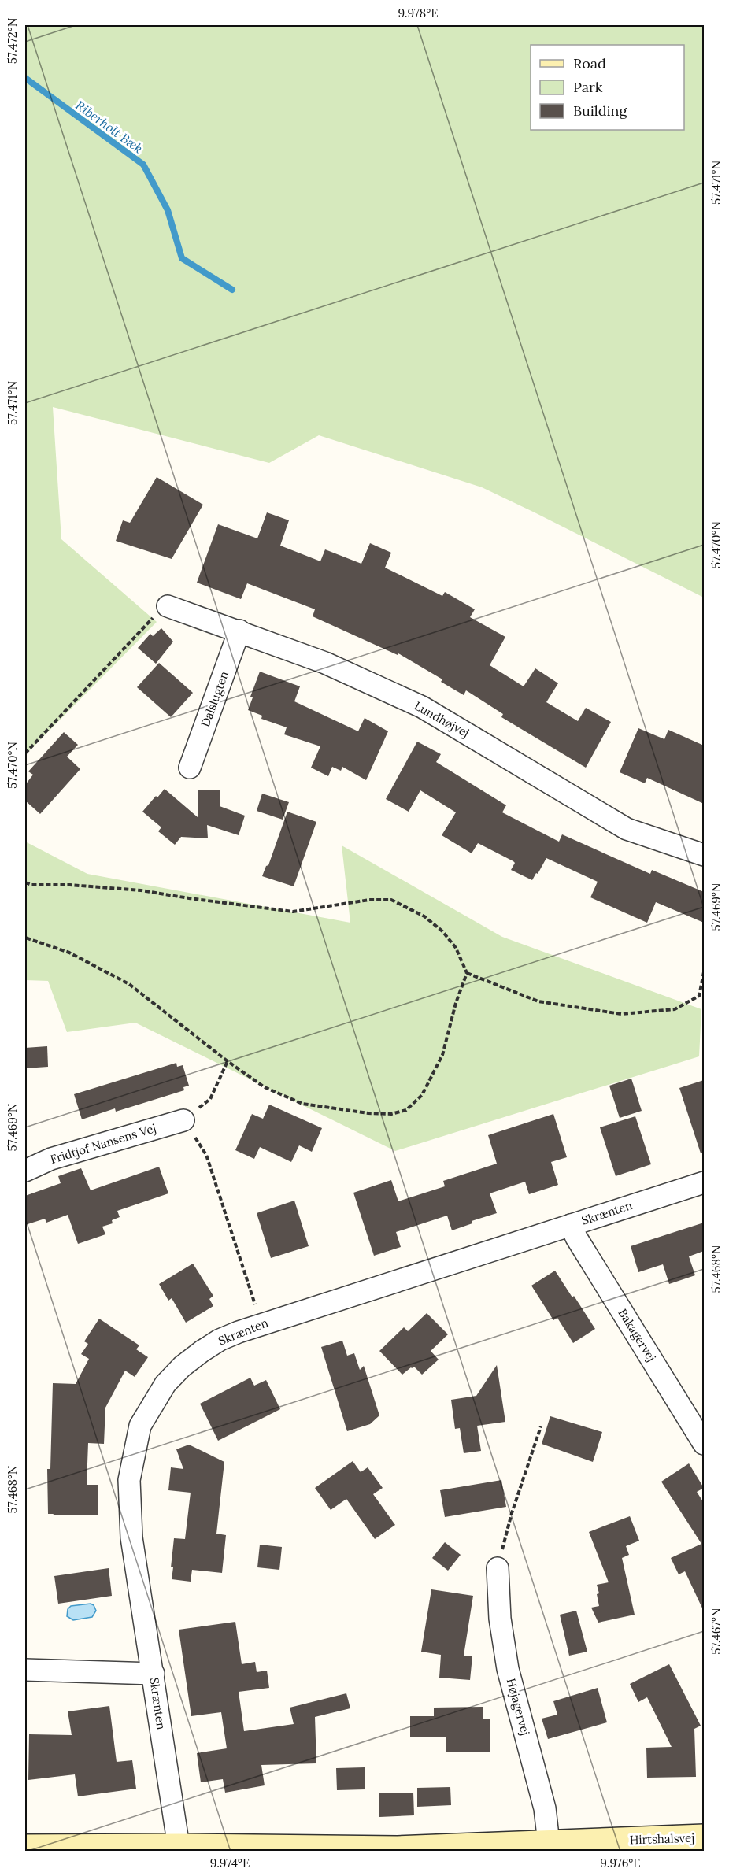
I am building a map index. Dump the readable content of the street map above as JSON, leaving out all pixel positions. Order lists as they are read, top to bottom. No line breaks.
{"streets":{"street":["Dalslugten","Lundhøjvej","Fridtjof Nansens Vej","Skrænten","Bakagervej","Højagervej","Hirtshalsvej"]},"crossings":[["Dalslugten","Lundhøjvej"],["Skrænten","Bakagervej"],["Skrænten","Hirtshalsvej"],["Højagervej","Hirtshalsvej"]],"water":["Riberholt Bæk"],"legend":["Road","Park","Building"],"coordinates":["9.978°E","57.472°N","57.471°N","57.470°N","57.469°N","57.468°N","57.467°N","9.974°E","9.976°E"]}
